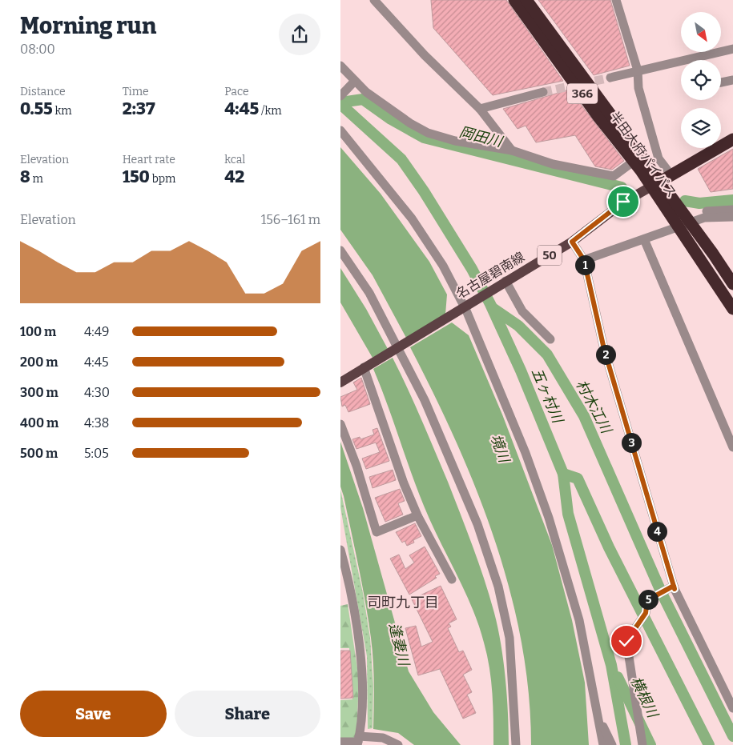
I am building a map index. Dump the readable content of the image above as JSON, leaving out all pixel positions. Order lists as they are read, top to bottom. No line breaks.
{"streets":{"highway":["366","半田大府パイパス"],"main road":["50","名古屋碧南線"]},"crossings":[["半田大府パイパス","名古屋碧南線"]],"districts":["司町九丁目"],"water":["岡田川","五ヶ村川","村木江川","境川","逢妻川","横根川"],"north":"bottom right","page":{"heading":["Morning run","08:00"],"stats":[["Distance","0.55 km"],["Time","2:37"],["Pace","4:45 /km"],["Elevation","8 m"],["Heart rate","150 bpm"],["kcal","42"]],"chart":["Elevation","156–161 m"],"pins":["1","2","3","4","5"],"list":[{"name":"100 m","note":"4:49"},{"name":"200 m","note":"4:45"},{"name":"300 m","note":"4:30"},{"name":"400 m","note":"4:38"},{"name":"500 m","note":"5:05"}],"buttons":["Save","Share"]}}
